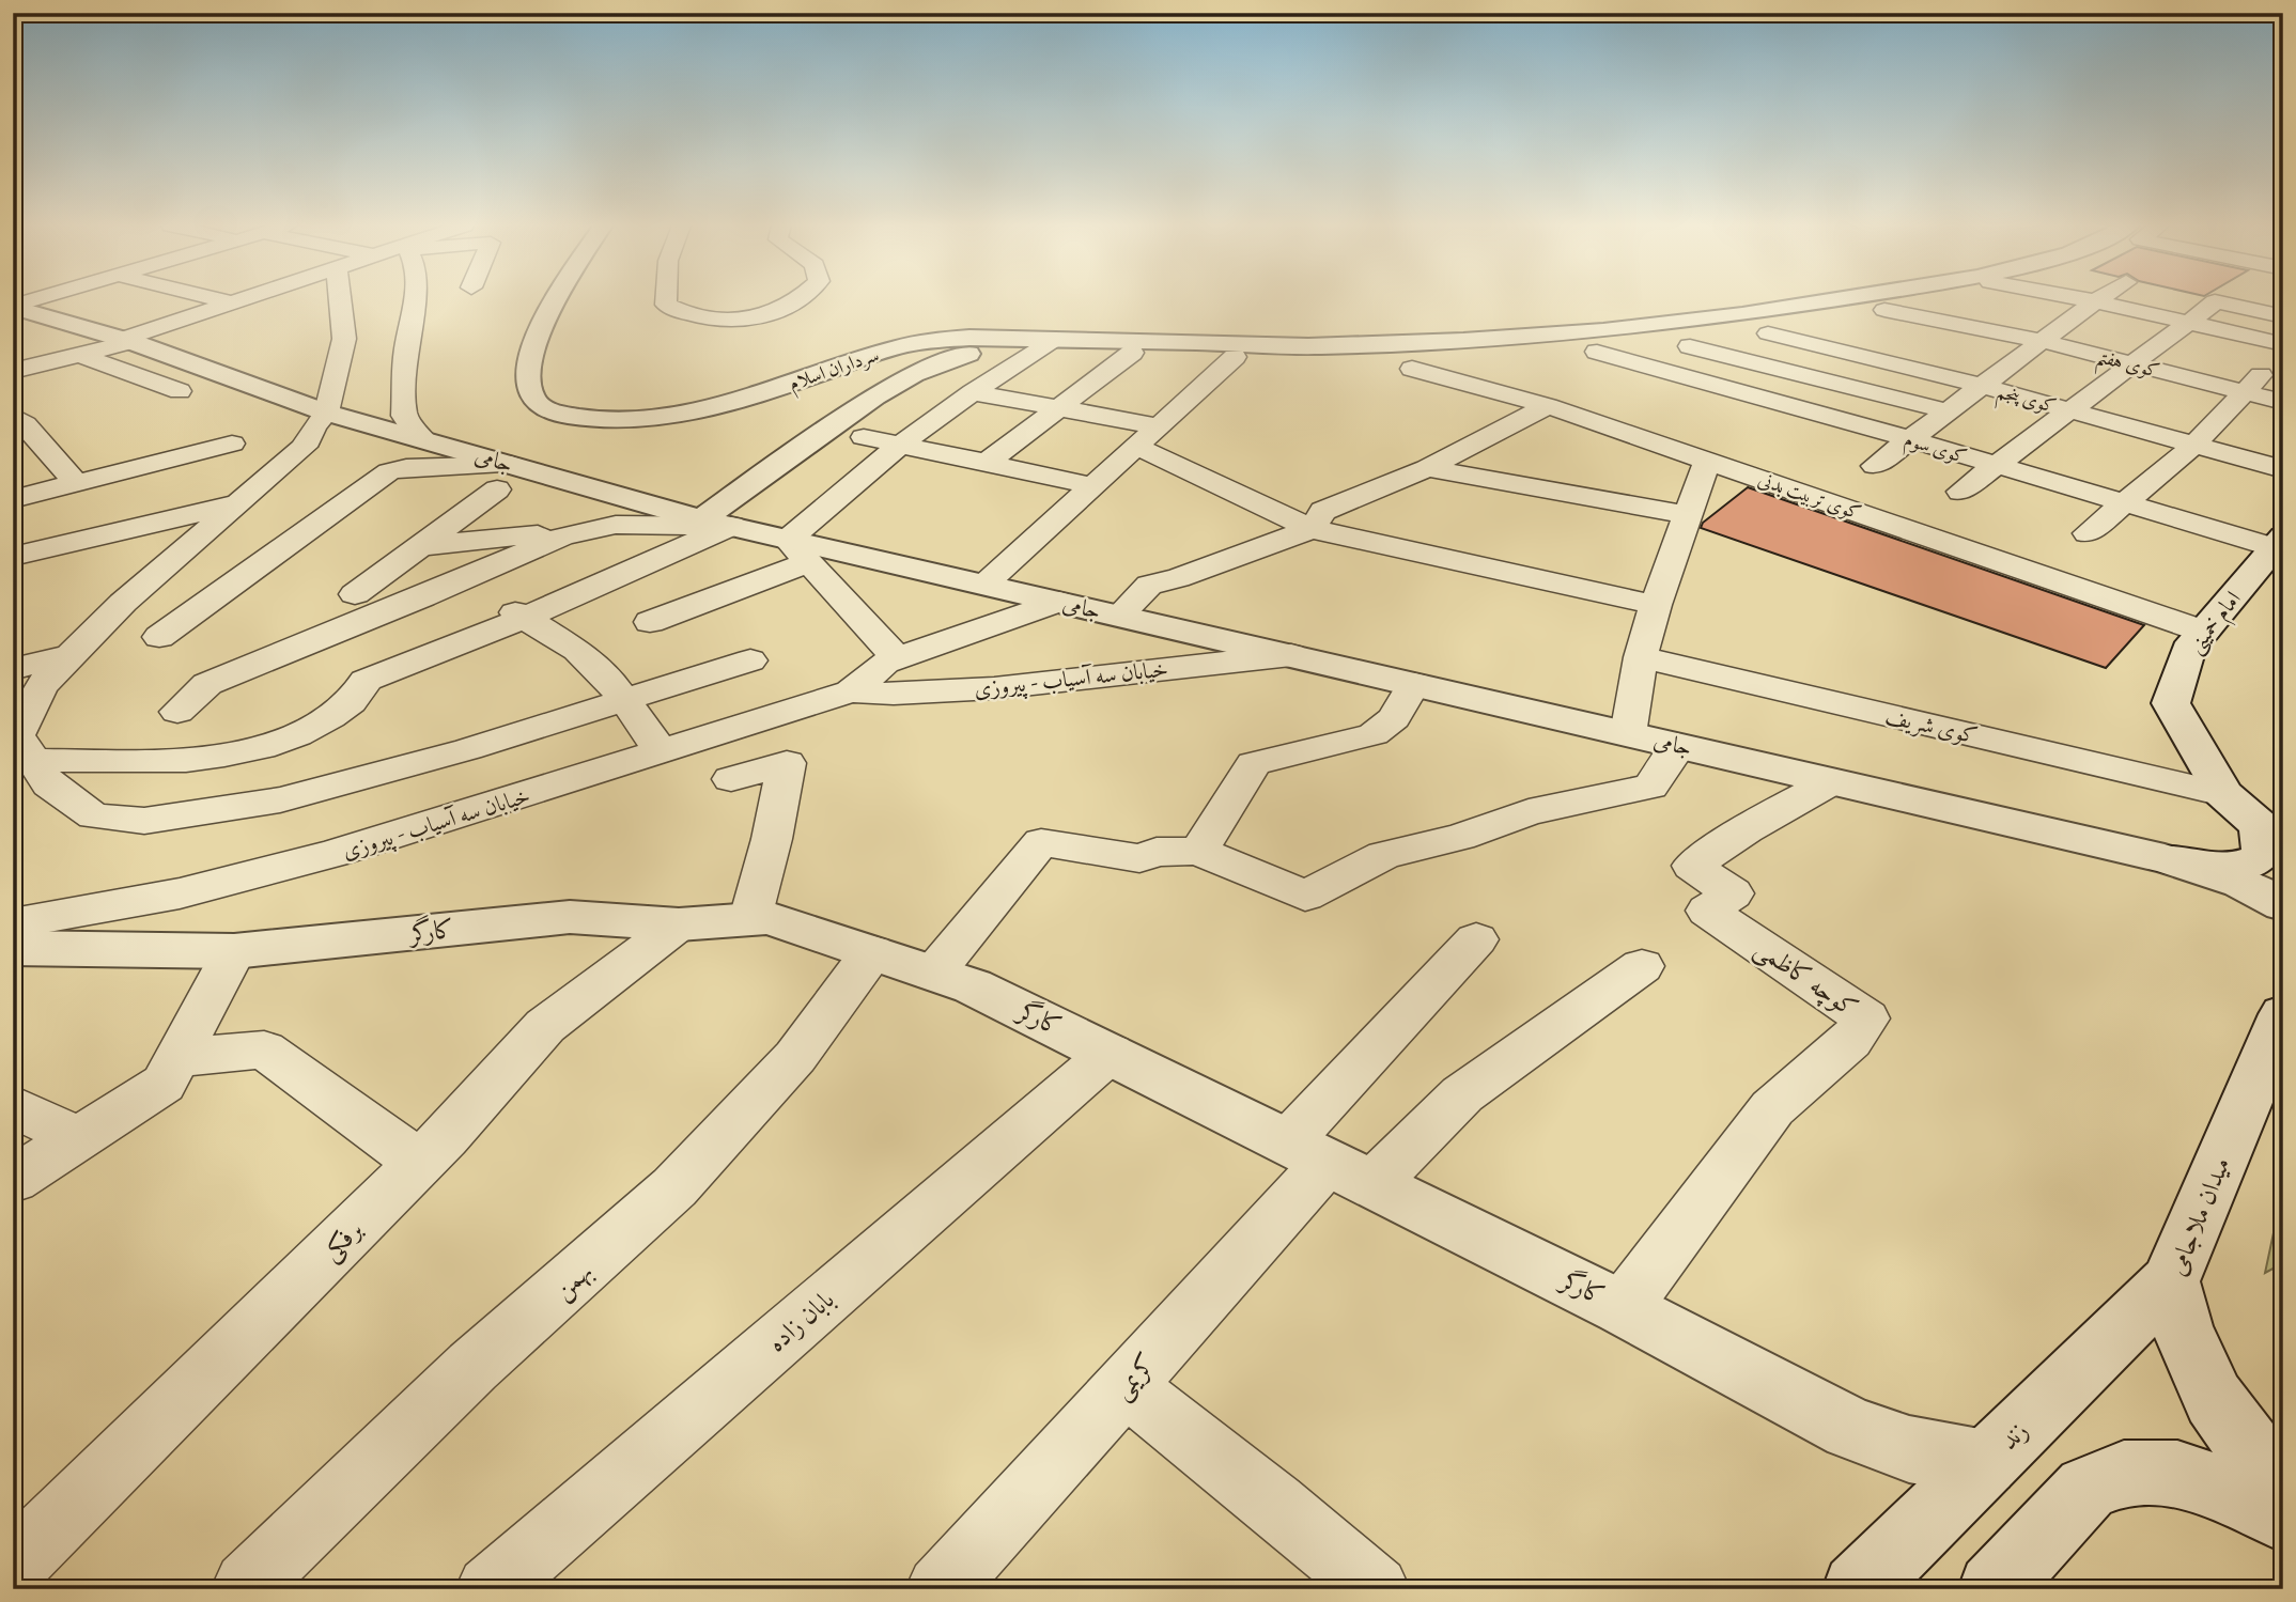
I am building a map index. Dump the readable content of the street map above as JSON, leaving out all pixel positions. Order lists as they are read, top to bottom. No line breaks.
{"streets":{"street":["کوی هفتم","سرداران اسلام","کوی پنجم","کوی سوم","جامی","کوی تربیت بدنی","امام خمینی","خیابان سه آسیاب - پیروزی","کوی شریف","کارگر","کوچه کاظمی","میدان ملاجامی","برفکی","بهمن","بابان زاده","کریمی","زند"]},"crossings":[["کوی سوم","امام خمینی"],["جامی","خیابان سه آسیاب - پیروزی"],["جامی","کوچه کاظمی"],["کوی تربیت بدنی","امام خمینی"],["امام خمینی","کوی شریف"],["کارگر","کوچه کاظمی"],["کارگر","برفکی"],["کارگر","بهمن"],["کارگر","بابان زاده"],["کارگر","کریمی"],["کارگر","زند"],["میدان ملاجامی","زند"]]}
